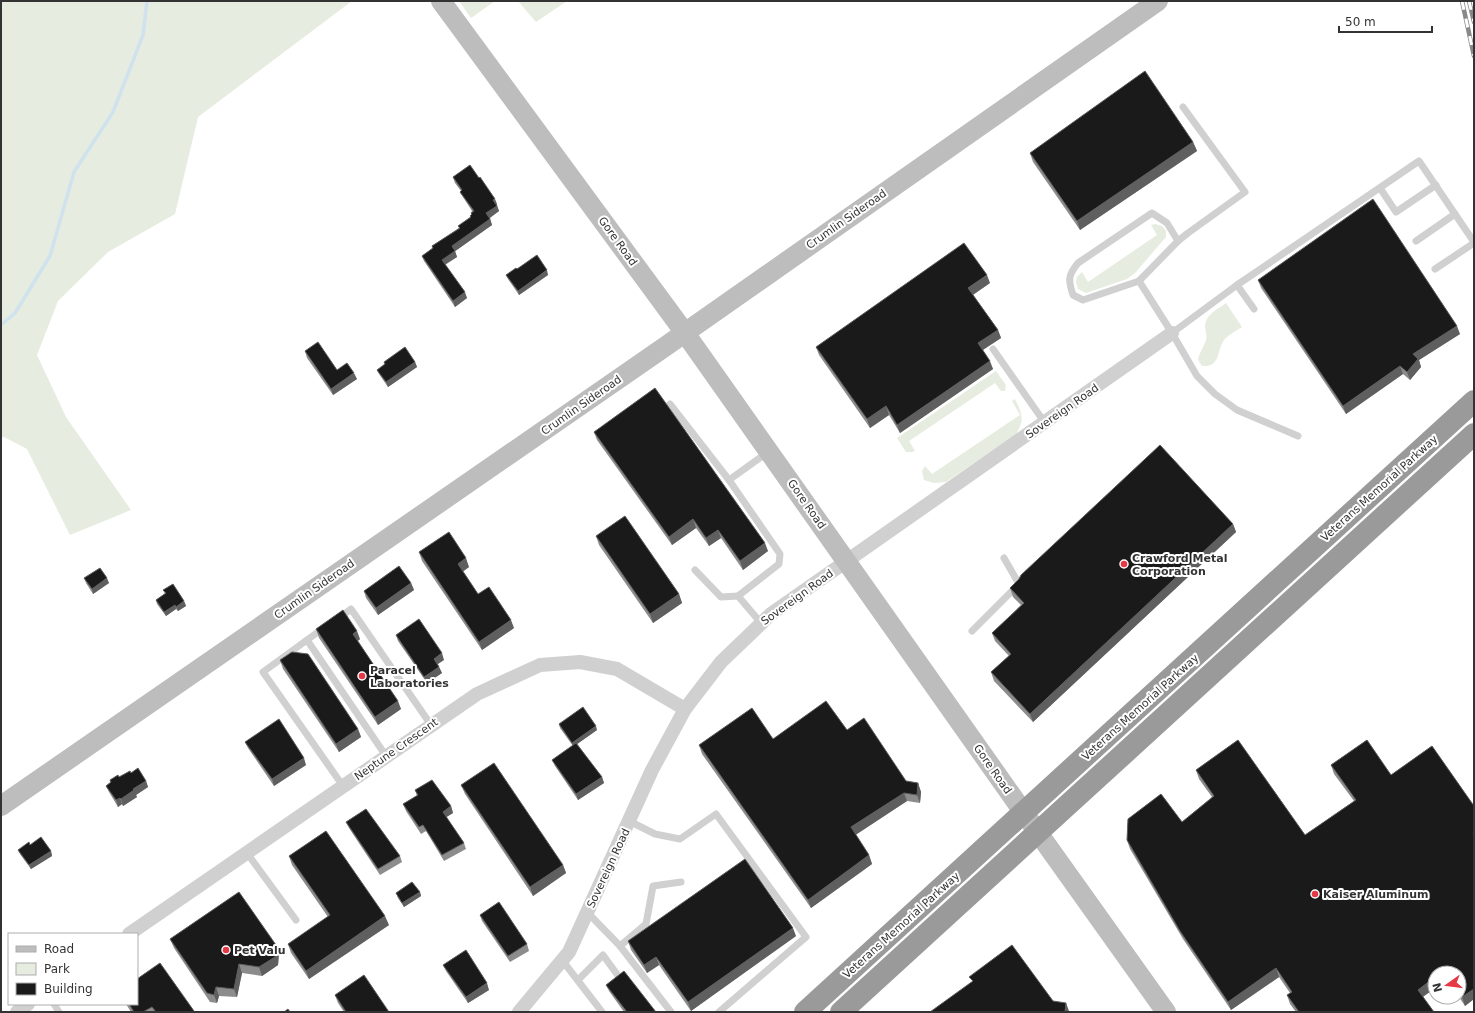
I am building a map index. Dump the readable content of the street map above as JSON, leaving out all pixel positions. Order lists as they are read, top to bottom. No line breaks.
{"streets":{"highway":["Veterans Memorial Parkway"],"street":["Crumlin Sideroad","Gore Road","Sovereign Road","Neptune Crescent"]},"crossings":[["Crumlin Sideroad","Gore Road"],["Gore Road","Sovereign Road"],["Gore Road","Veterans Memorial Parkway"],["Sovereign Road","Neptune Crescent"]],"places":["Crawford Metal Corporation","Paracel Laboratories","Kaiser Aluminum","Pet Valu"],"legend":["Road","Park","Building"],"scale_bar":"50 m","north":"left"}
